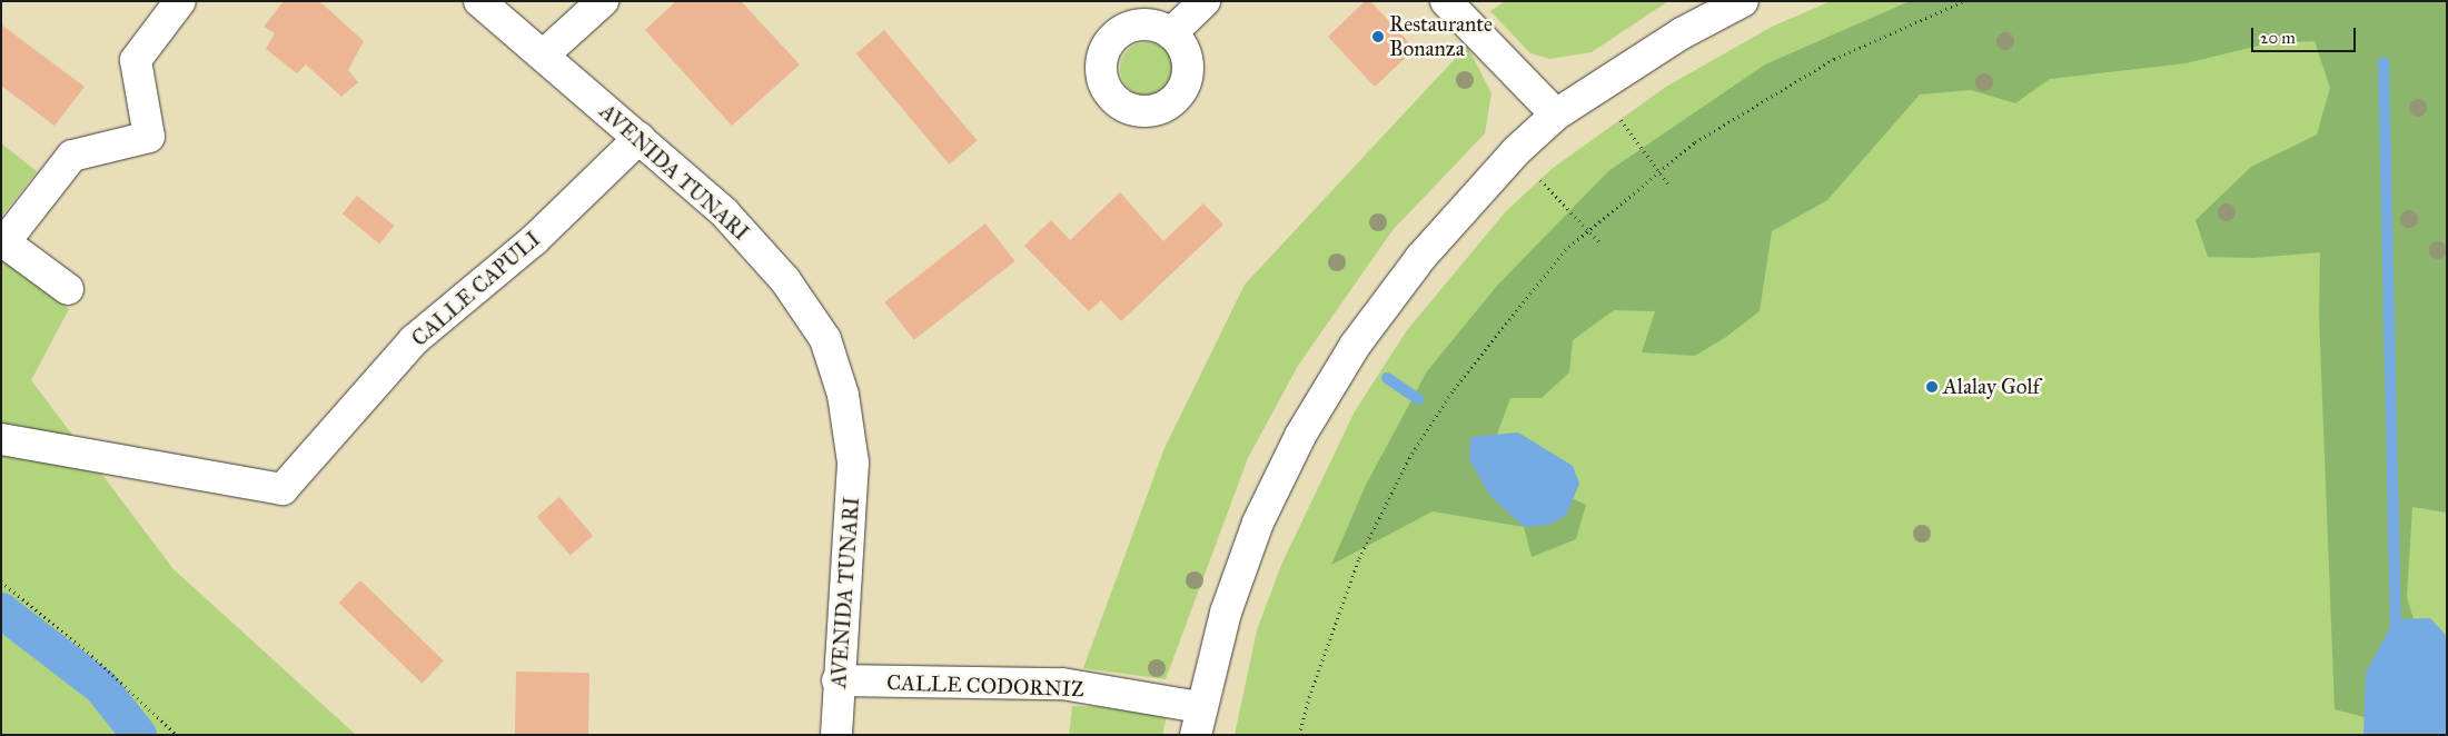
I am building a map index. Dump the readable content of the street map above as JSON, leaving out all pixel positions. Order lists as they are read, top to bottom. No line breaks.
{"streets":{"street":["AVENIDA TUNARI","CALLE CAPULI","CALLE CODORNIZ"]},"crossings":[["AVENIDA TUNARI","CALLE CAPULI"],["AVENIDA TUNARI","CALLE CODORNIZ"]],"places":["Restaurante Bonanza","Alalay Golf"],"scale_bar":"20 m"}
